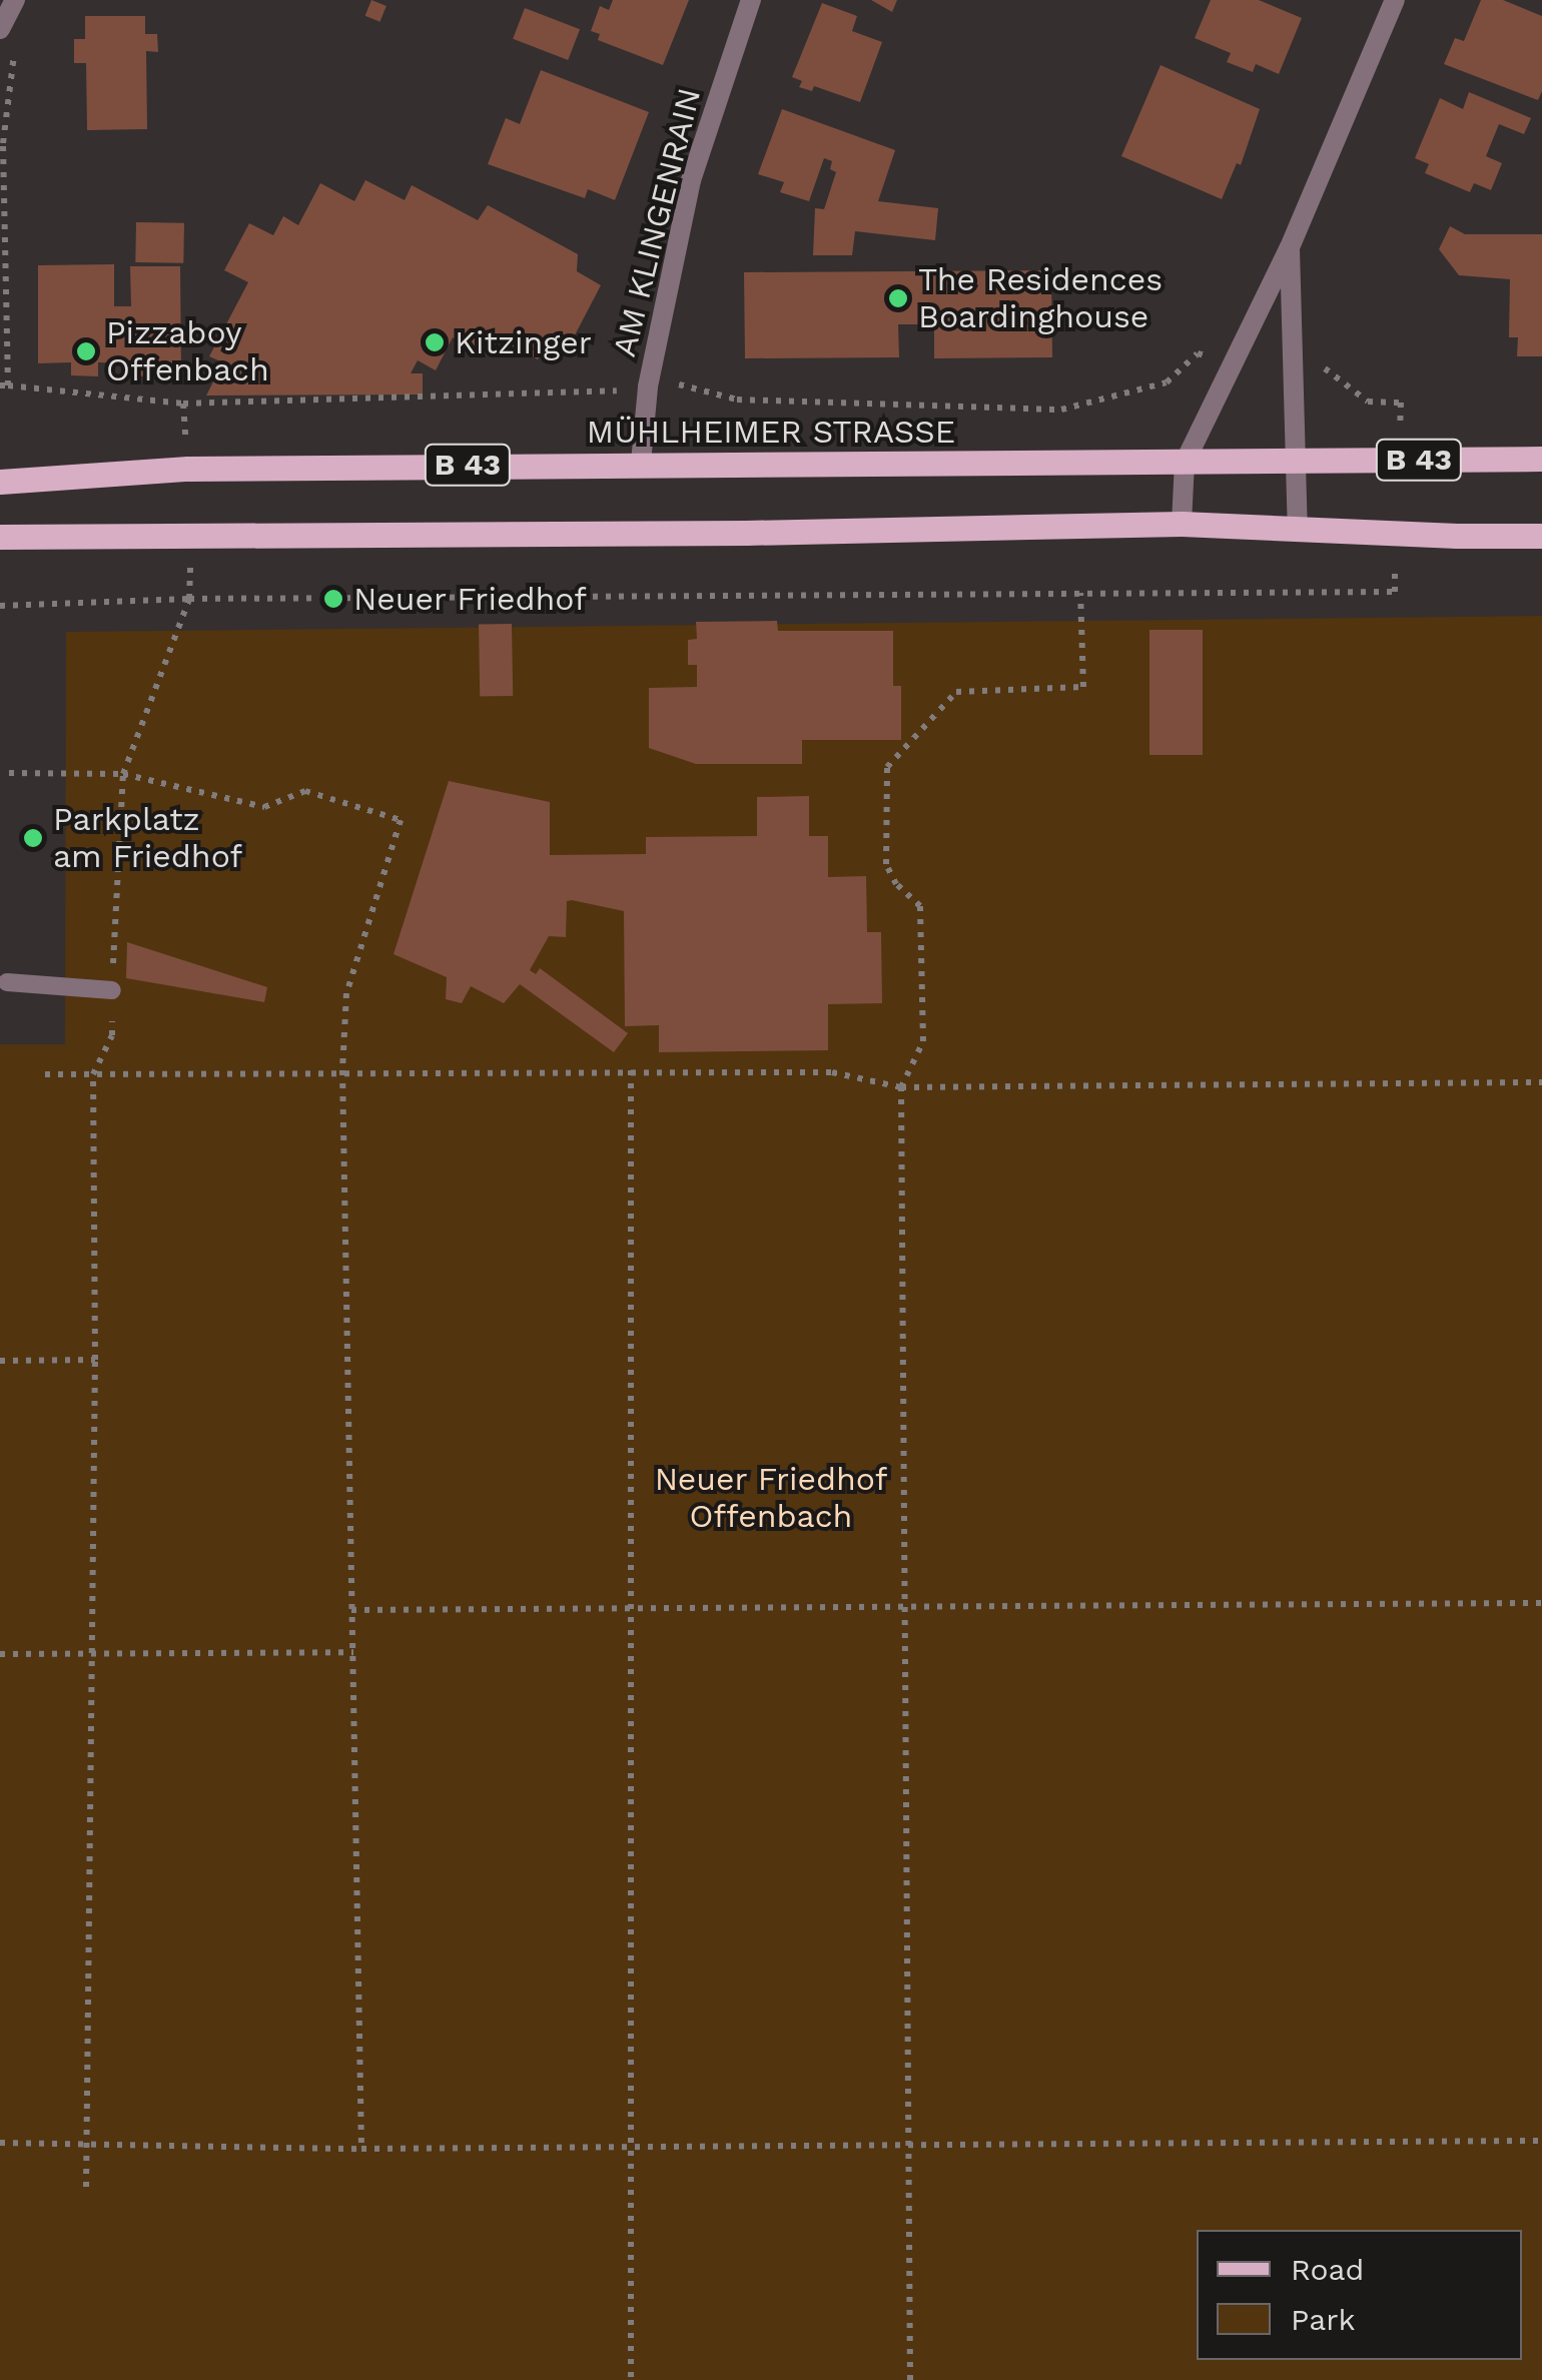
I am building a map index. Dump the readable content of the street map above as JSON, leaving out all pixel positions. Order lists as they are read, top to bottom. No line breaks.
{"streets":{"main road":["MÜHLHEIMER STRASSE","B 43"],"street":["AM KLINGENRAIN"]},"crossings":[["AM KLINGENRAIN","MÜHLHEIMER STRASSE"]],"parks":["Neuer Friedhof Offenbach"],"places":["The Residences Boardinghouse","Kitzinger","Pizzaboy Offenbach","Neuer Friedhof","Parkplatz am Friedhof"],"legend":["Road","Park"]}
